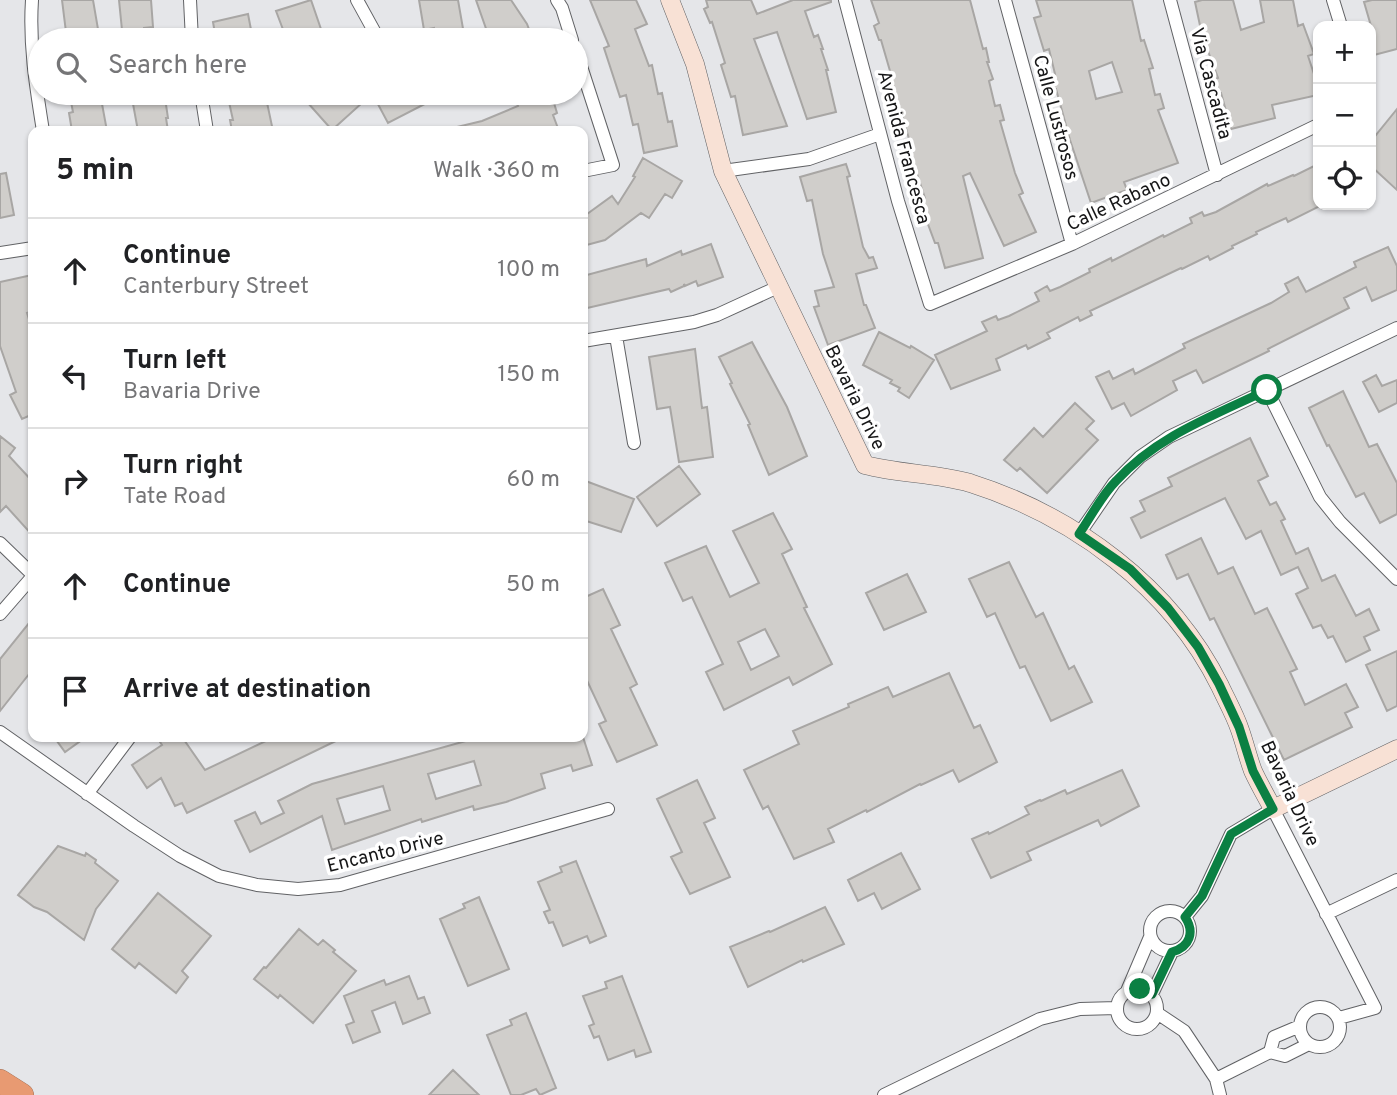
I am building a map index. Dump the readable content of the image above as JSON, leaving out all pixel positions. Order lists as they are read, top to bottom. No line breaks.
{"streets":{"street":["Via Cascadita","Calle Lustrosos","Avenida Francesca","Calle Rabano","Bavaria Drive","Encanto Drive"]},"crossings":[["Via Cascadita","Calle Rabano"],["Calle Lustrosos","Calle Rabano"],["Avenida Francesca","Calle Rabano"]],"page":{"map_buttons":["+","−"],"search":"Search here","heading":["5 min","Walk · 360 m"],"list":[["Continue","Canterbury Street","100 m"],["Turn left","Bavaria Drive","150 m"],["Turn right","Tate Road","60 m"],["Continue","50 m"],"Arrive at destination"]}}
